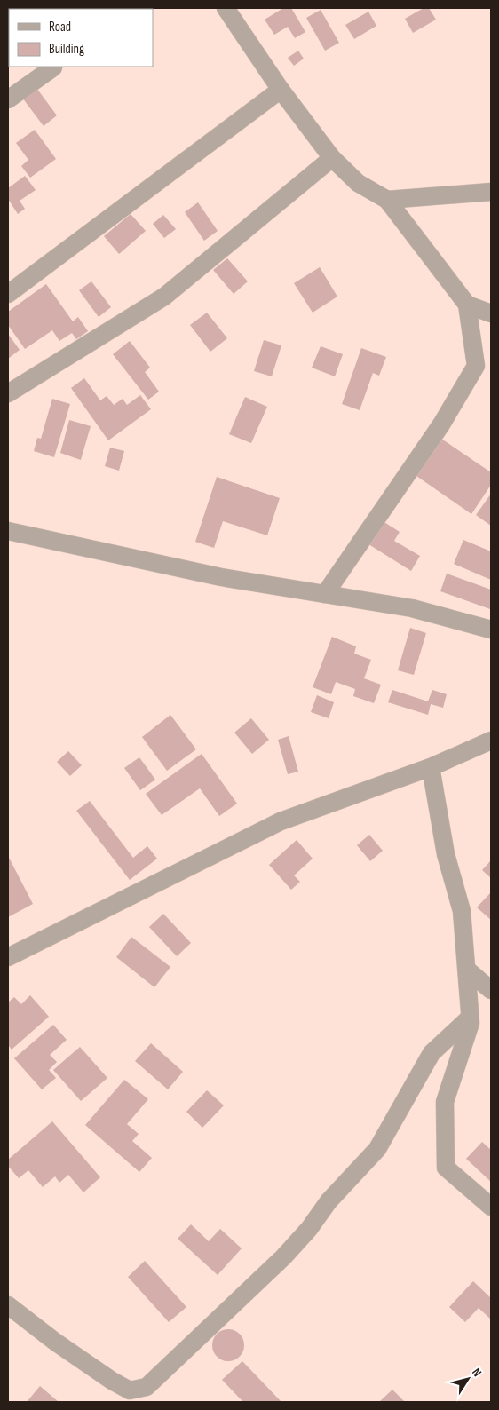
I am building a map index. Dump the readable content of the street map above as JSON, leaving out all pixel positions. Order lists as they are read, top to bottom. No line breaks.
{"legend":["Road","Building"],"north":"top right"}
